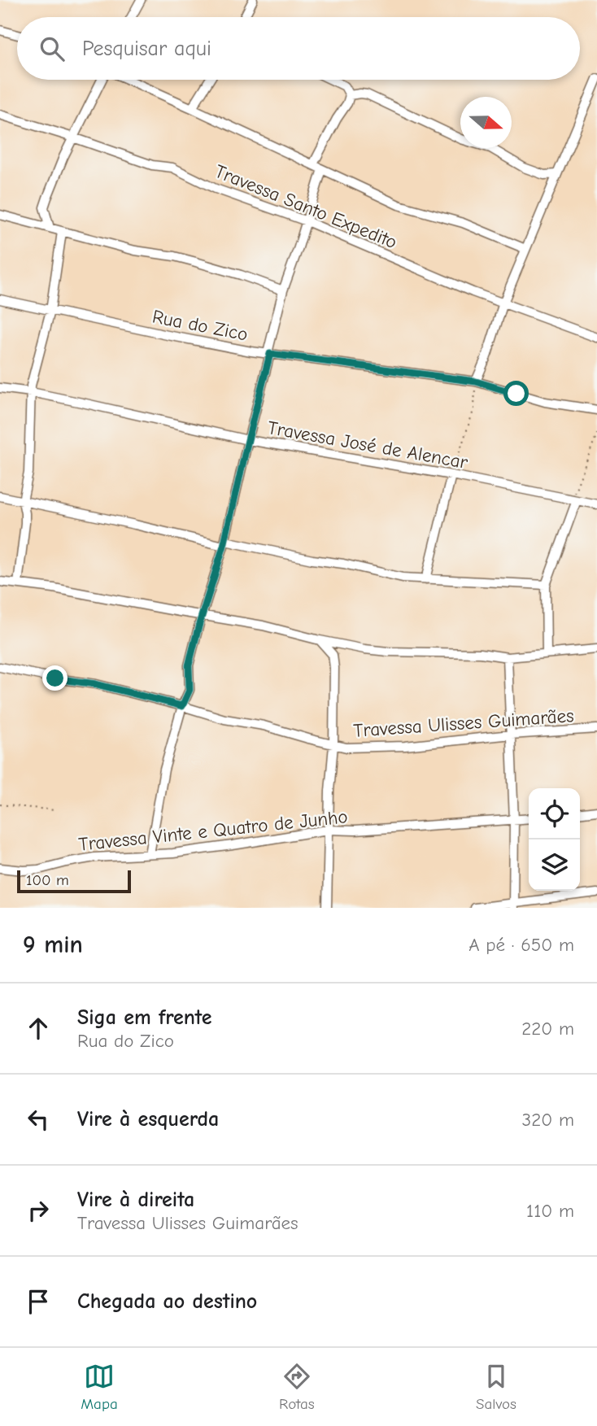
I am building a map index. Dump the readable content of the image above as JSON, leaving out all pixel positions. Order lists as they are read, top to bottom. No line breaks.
{"streets":{"street":["Travessa Santo Expedito","Rua do Zico","Travessa José de Alencar","Travessa Ulisses Guimarães","Travessa Vinte e Quatro de Junho"]},"scale_bar":"100 m","north":"right","page":{"search":"Pesquisar aqui","scale":"100 m","heading":["9 min","A pé · 650 m"],"list":[["Siga em frente","Rua do Zico","220 m"],["Vire à esquerda","320 m"],["Vire à direita","Travessa Ulisses Guimarães","110 m"],"Chegada ao destino"],"nav":["Mapa","Rotas","Salvos"]}}
